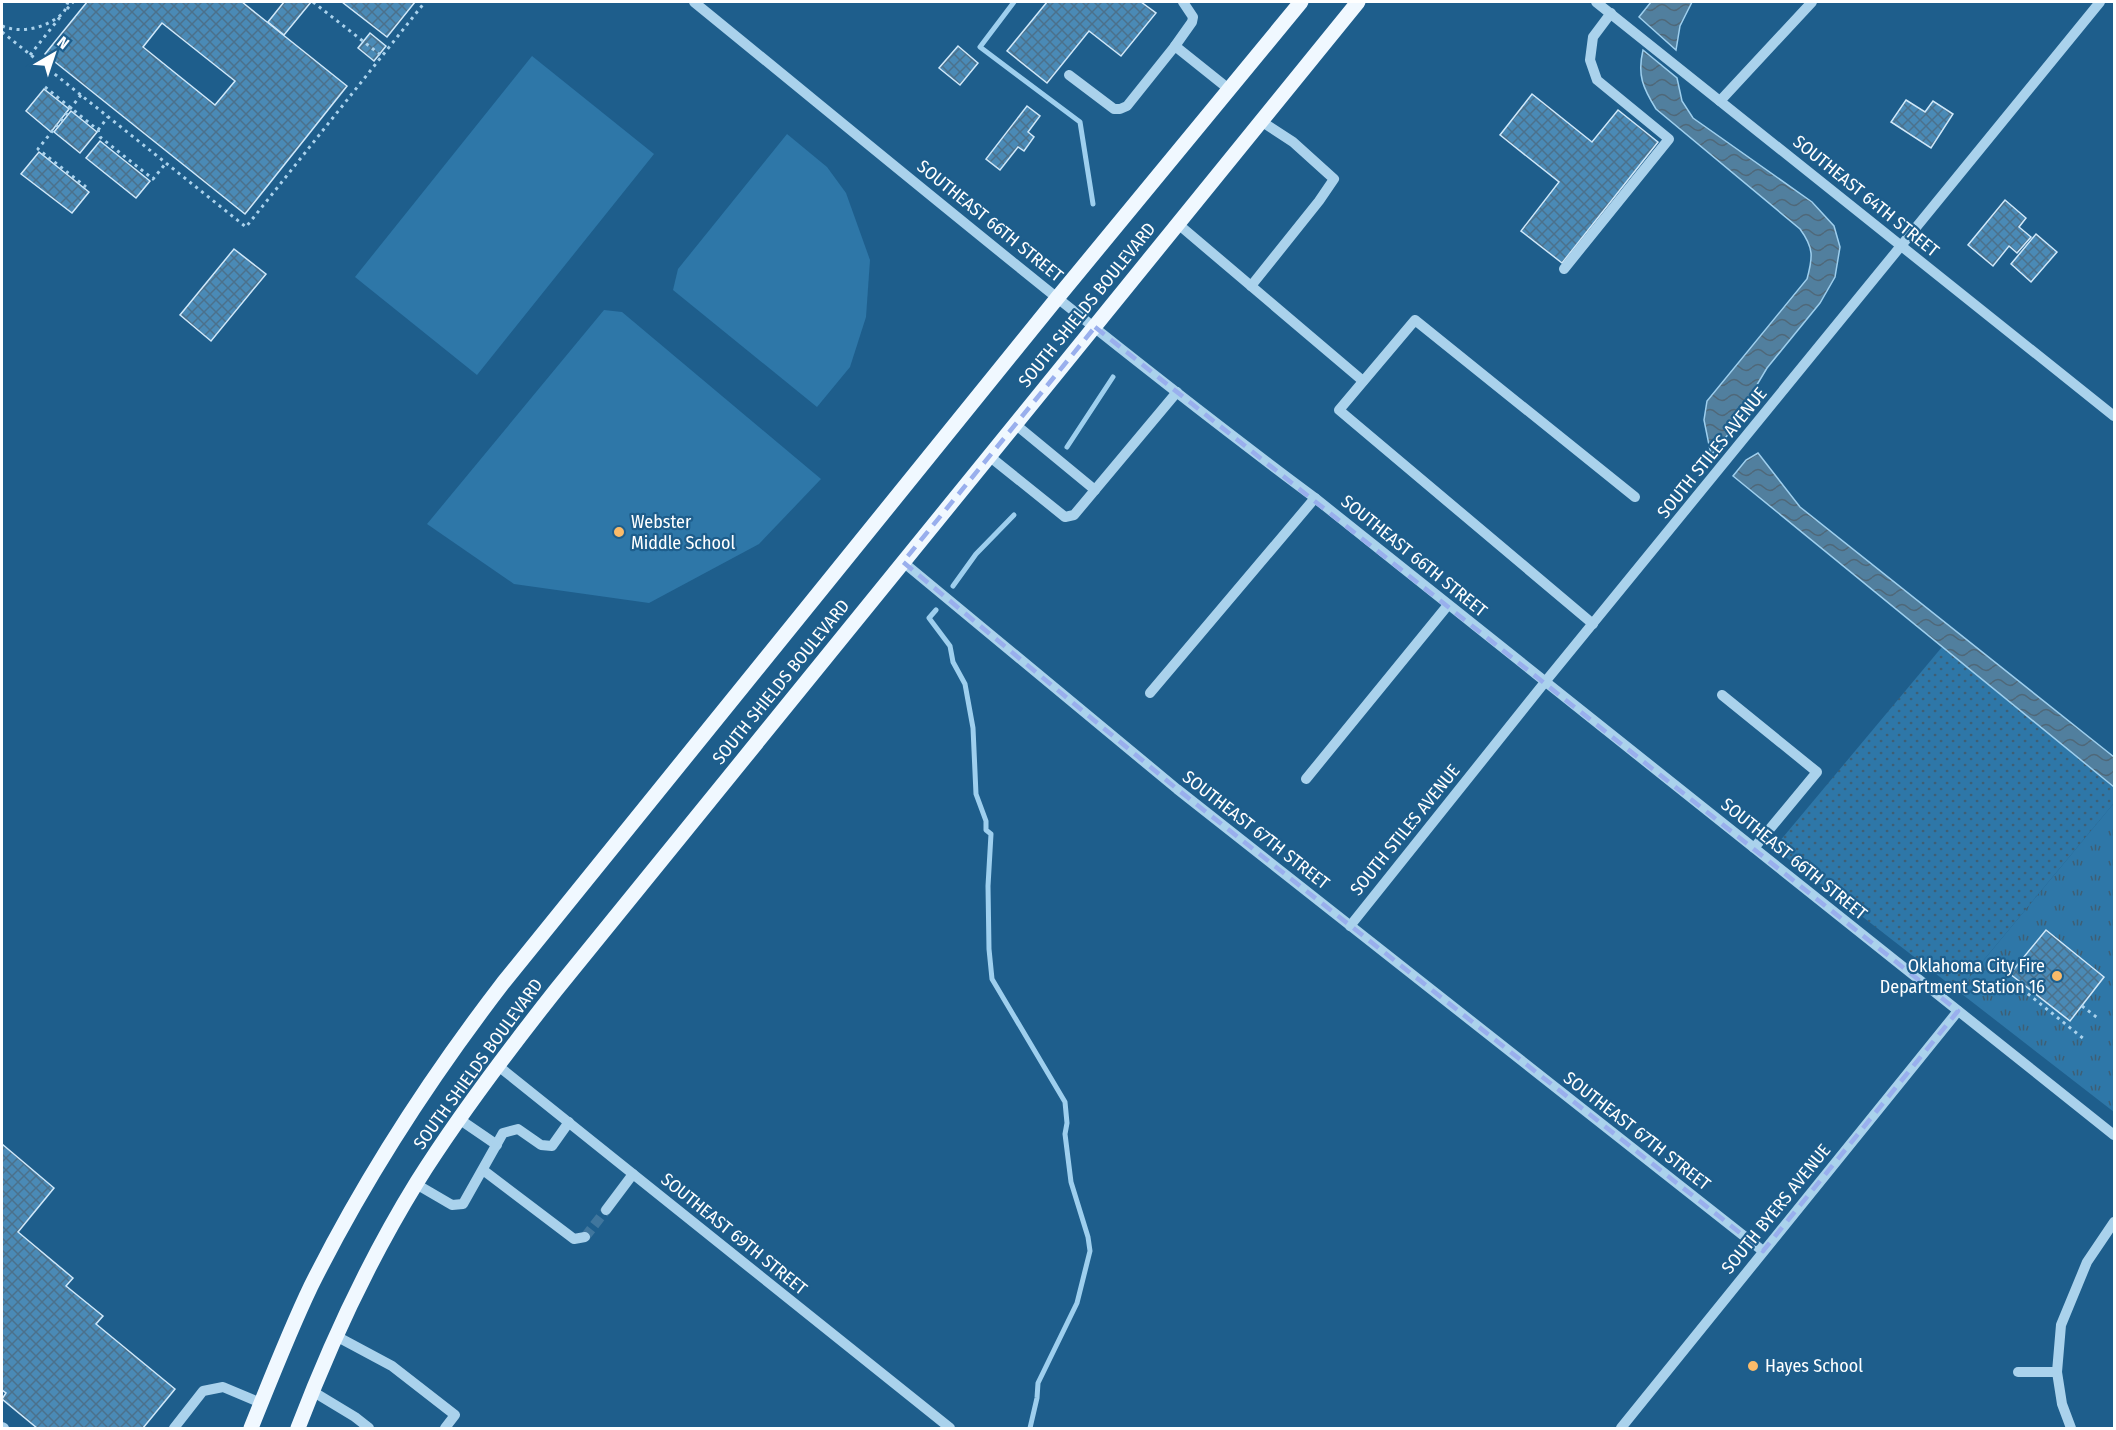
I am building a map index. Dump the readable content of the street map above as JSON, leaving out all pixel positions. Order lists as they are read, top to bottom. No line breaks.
{"streets":{"main road":["SOUTH SHIELDS BOULEVARD"],"street":["SOUTHEAST 64TH STREET","SOUTHEAST 66TH STREET","SOUTH STILES AVENUE","SOUTHEAST 67TH STREET","SOUTH BYERS AVENUE","SOUTHEAST 69TH STREET"]},"crossings":[["SOUTHEAST 64TH STREET","SOUTH STILES AVENUE"],["SOUTHEAST 66TH STREET","SOUTH SHIELDS BOULEVARD"],["SOUTHEAST 66TH STREET","SOUTH STILES AVENUE"],["SOUTHEAST 66TH STREET","SOUTH BYERS AVENUE"],["SOUTH SHIELDS BOULEVARD","SOUTHEAST 67TH STREET"],["SOUTH SHIELDS BOULEVARD","SOUTHEAST 69TH STREET"],["SOUTH STILES AVENUE","SOUTHEAST 67TH STREET"],["SOUTHEAST 67TH STREET","SOUTH BYERS AVENUE"]],"places":["Webster Middle School","Oklahoma City Fire Department Station 16","Hayes School"],"north":"top right"}
